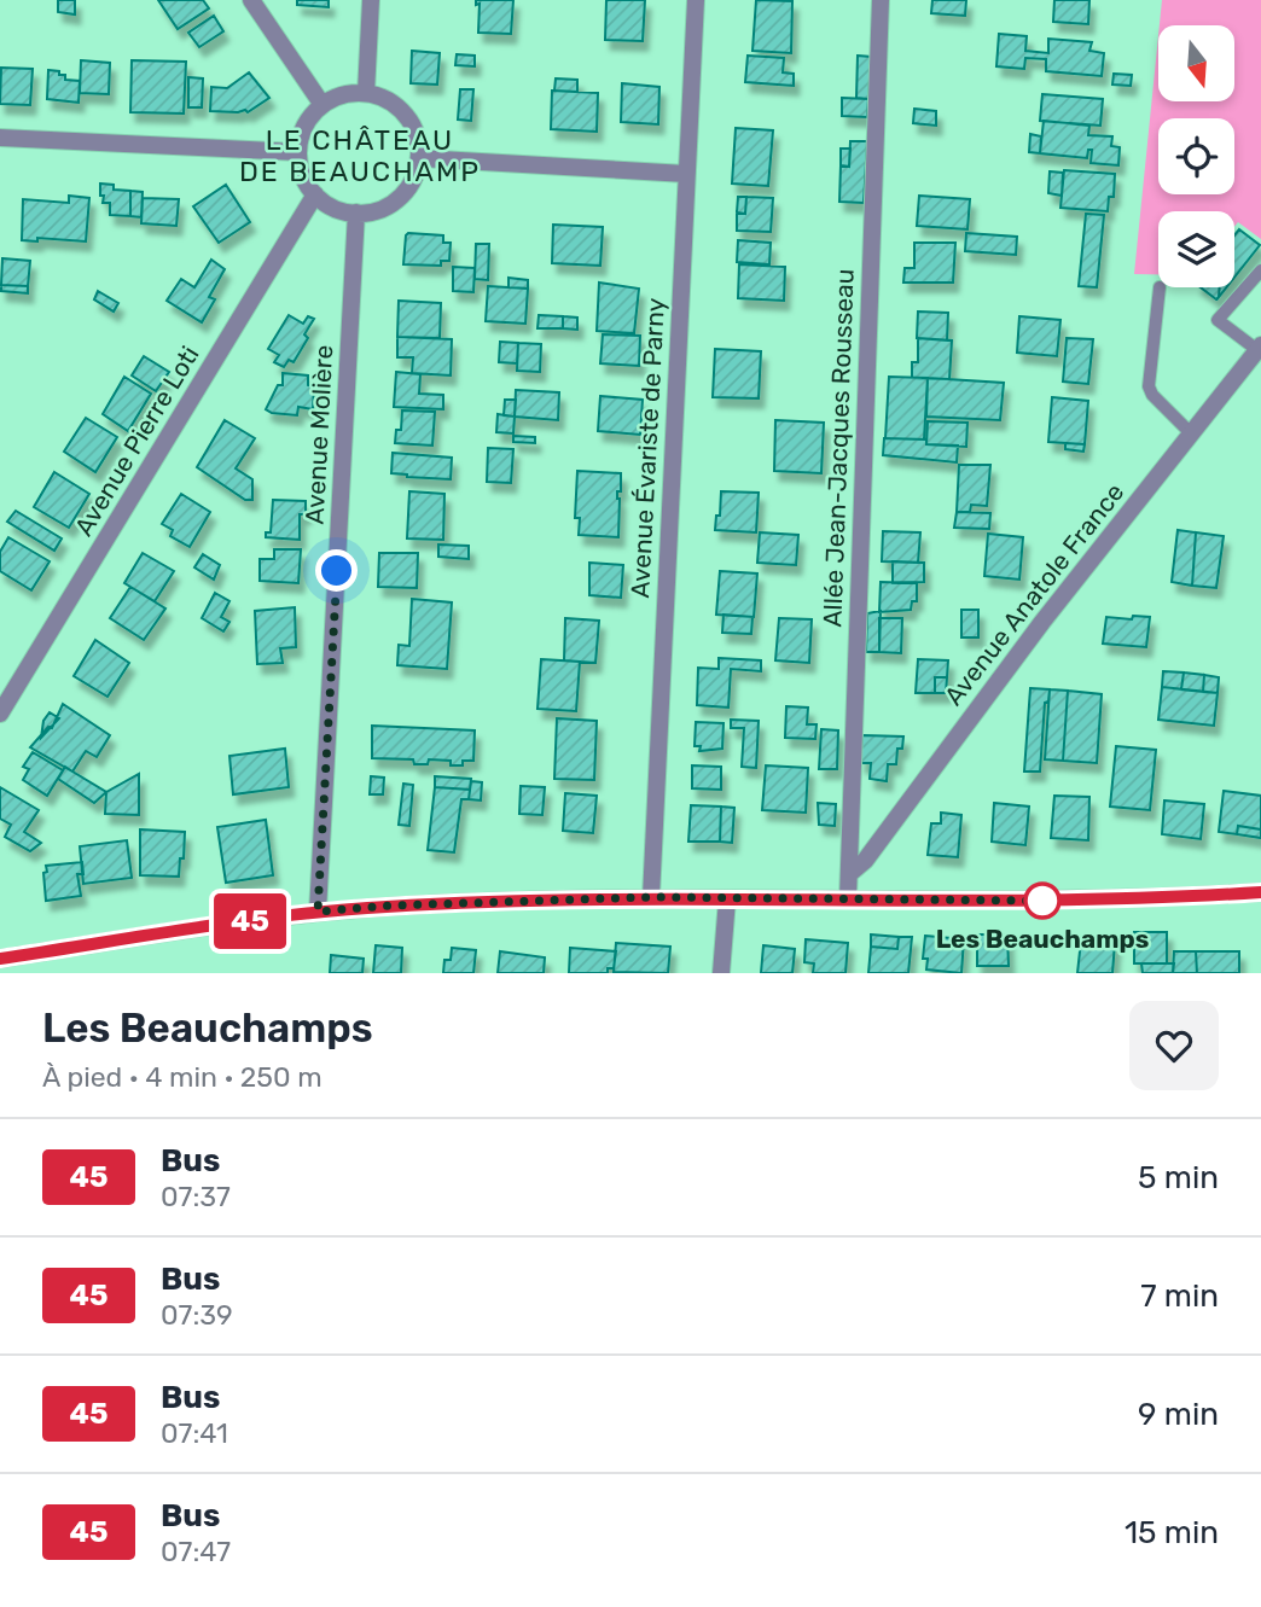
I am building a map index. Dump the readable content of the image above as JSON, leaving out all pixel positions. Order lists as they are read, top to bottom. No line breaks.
{"streets":{"street":["Avenue Molière","Avenue Pierre Loti","Avenue Évariste de Parny","Allée Jean-Jacques Rousseau","Avenue Anatole France"]},"crossings":[["Avenue Molière","Avenue Pierre Loti"],["Allée Jean-Jacques Rousseau","Avenue Anatole France"]],"districts":["LE CHÂTEAU DE BEAUCHAMP"],"places":["Les Beauchamps"],"lines":["bus line 45"],"north":"bottom","page":{"on_map":"45","heading":["Les Beauchamps","À pied · 4 min · 250 m"],"list":[{"mark":"45","name":"Bus","note":"07:37","value":"5 min"},{"mark":"45","name":"Bus","note":"07:39","value":"7 min"},{"mark":"45","name":"Bus","note":"07:41","value":"9 min"},{"mark":"45","name":"Bus","note":"07:47","value":"15 min"}]}}
